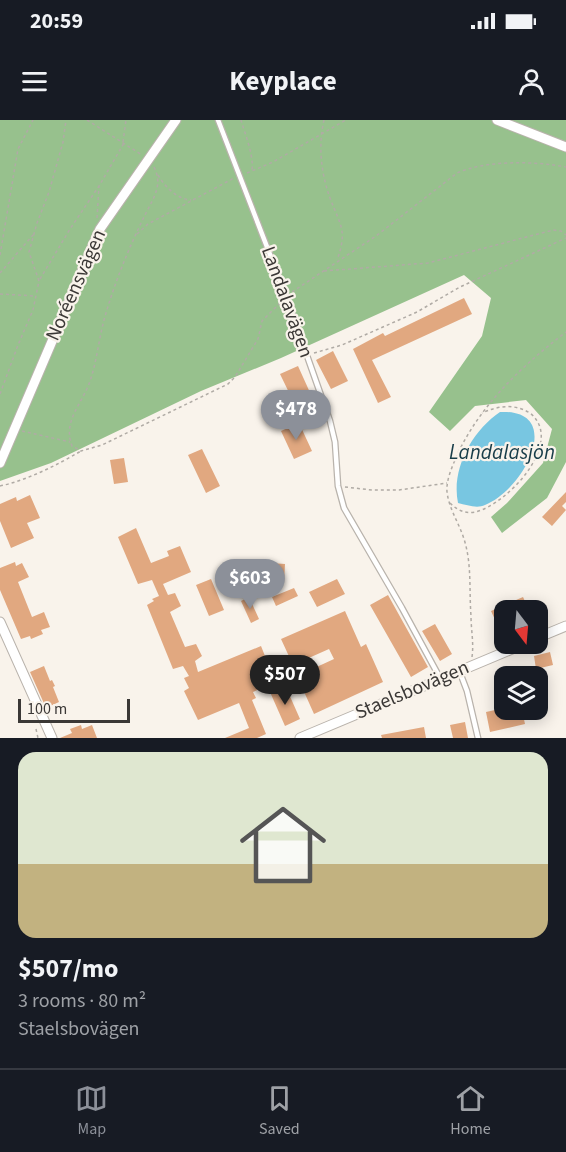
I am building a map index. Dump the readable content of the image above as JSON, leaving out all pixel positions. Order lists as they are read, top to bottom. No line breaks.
{"streets":{"street":["Noréensvägen","Staelsbovägen"],"lane":["Landalavägen"]},"crossings":[["Landalavägen","Staelsbovägen"]],"water":["Landalasjön"],"scale_bar":"100 m","north":"bottom","page":{"status":"20:59","header":"Keyplace","price":["$478","$603","$507"],"scale":"100 m","list":[{"name":"$507/mo","note":"3 rooms · 80 m² · Staelsbovägen"}],"tabs":["Map","Saved","Home"]}}
